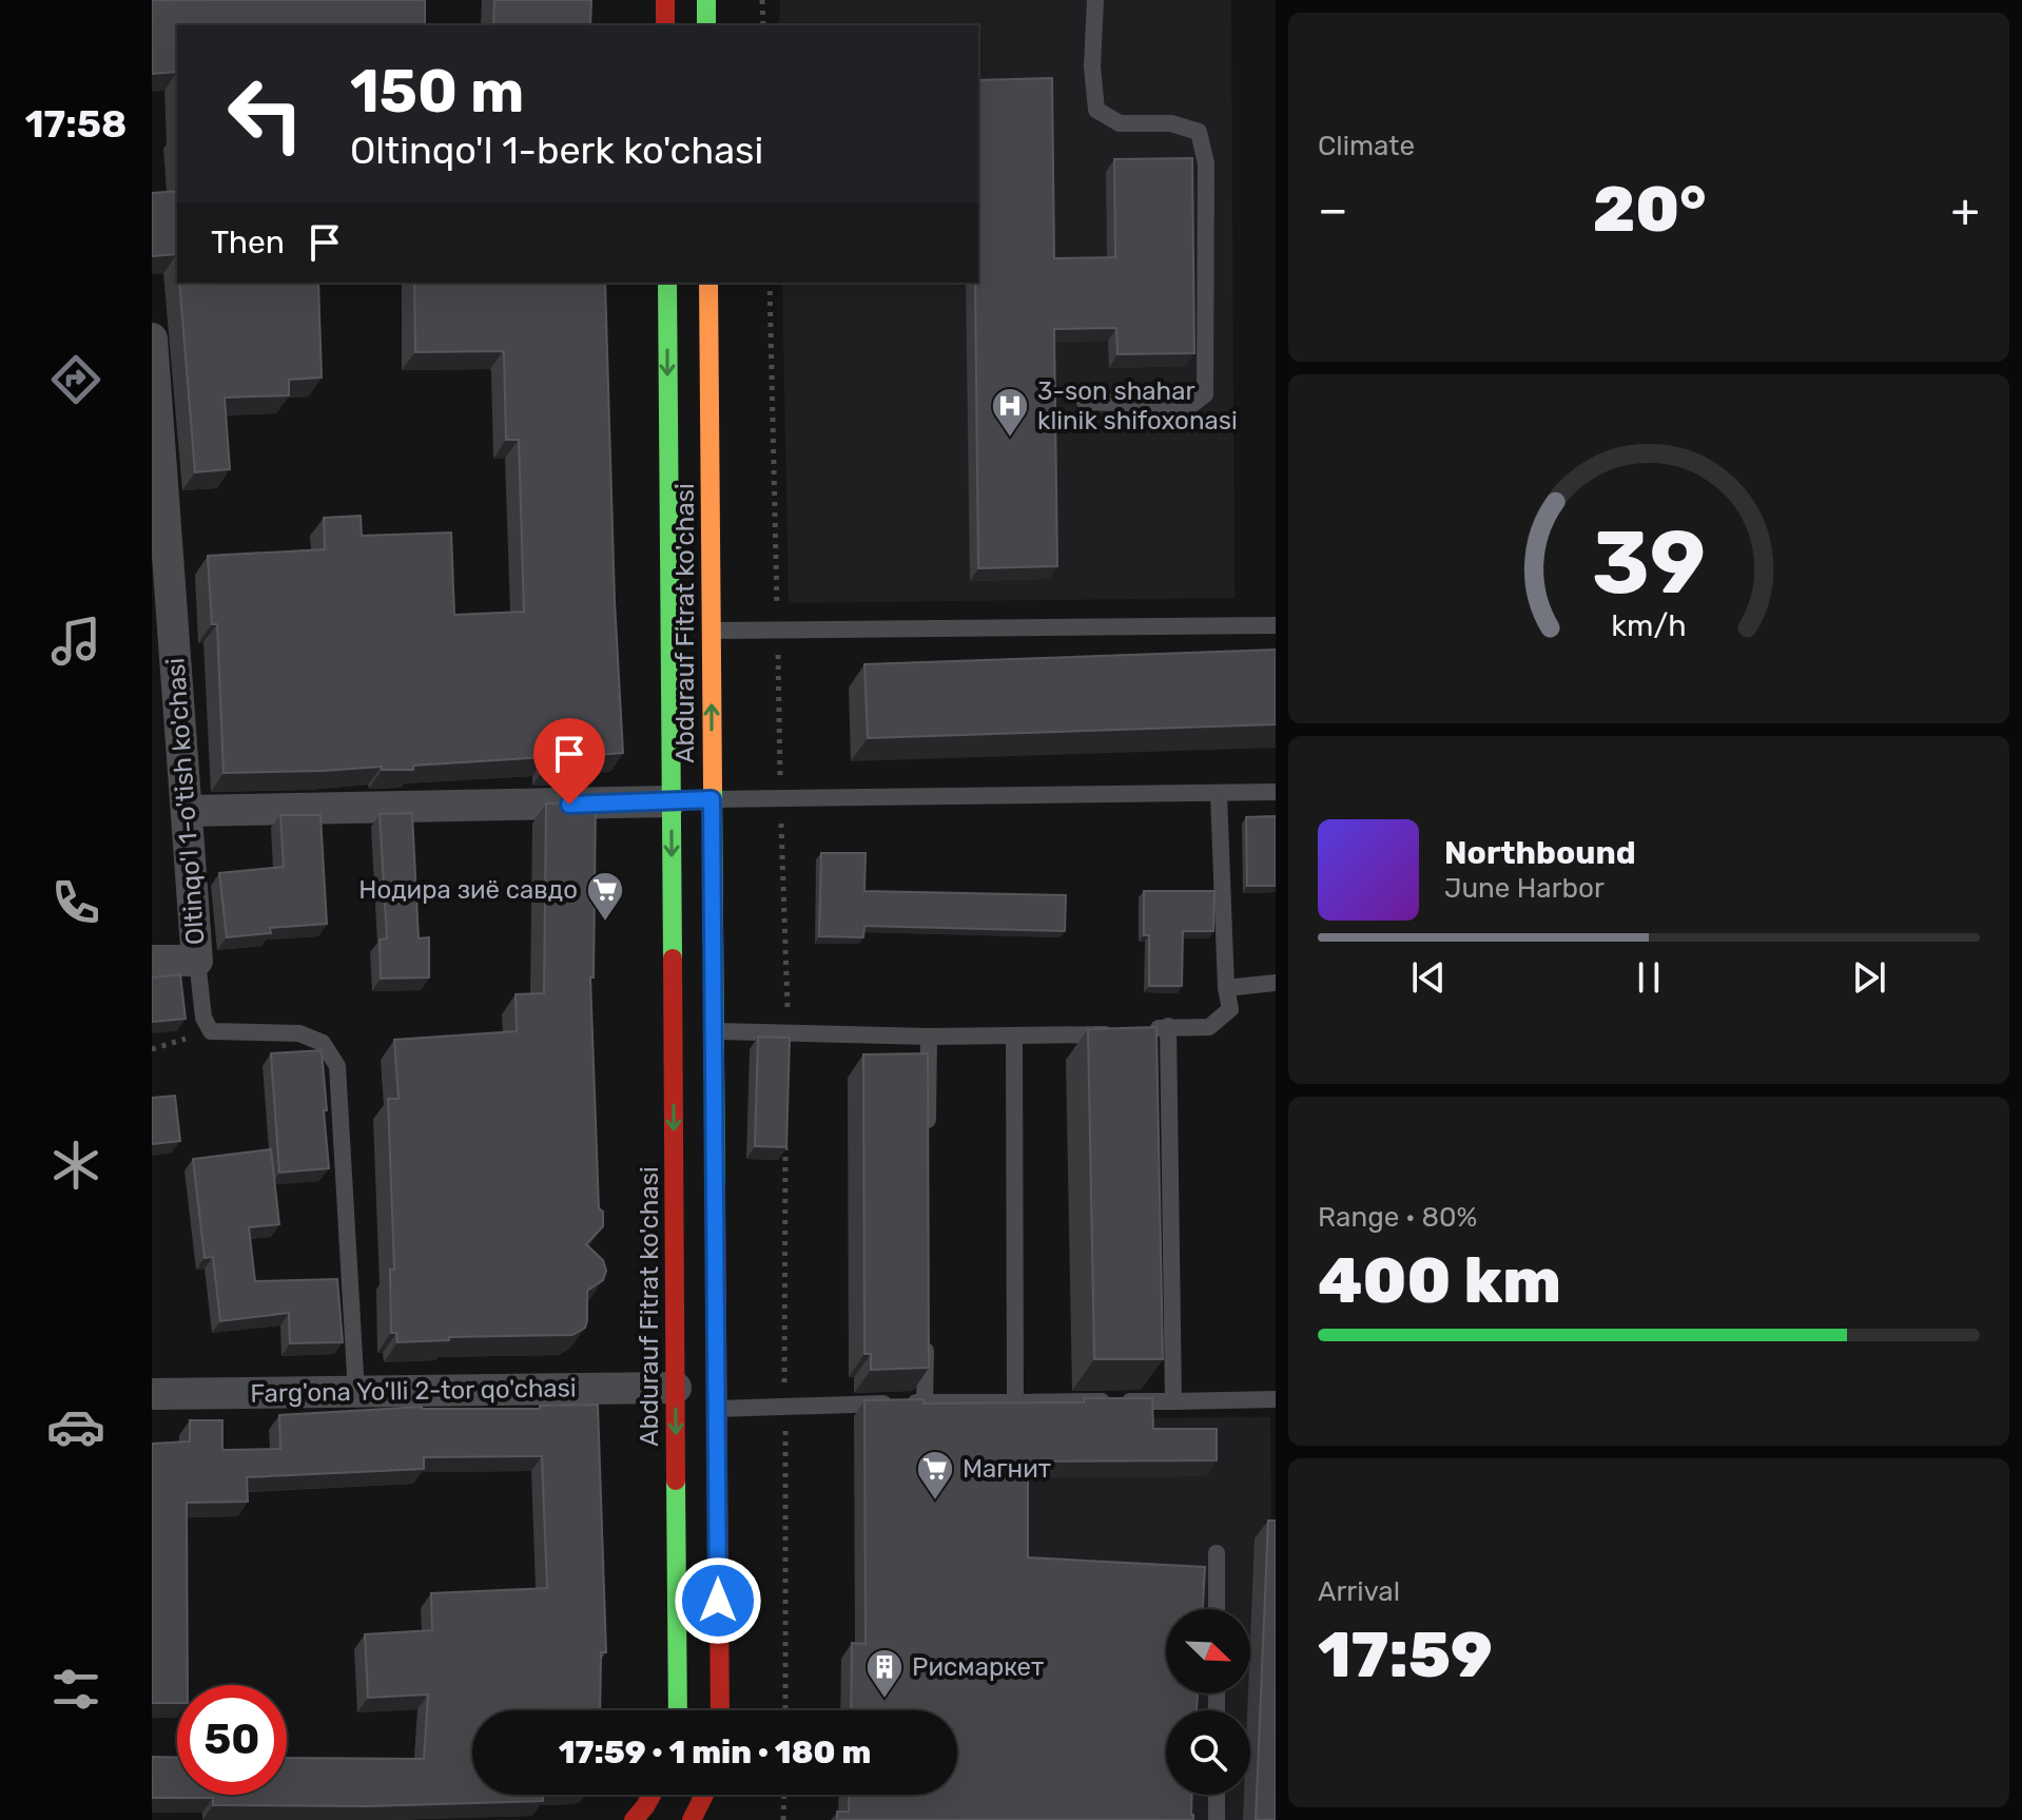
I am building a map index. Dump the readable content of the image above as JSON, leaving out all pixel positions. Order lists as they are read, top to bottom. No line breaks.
{"streets":{"main road":["Abdurauf Fitrat ko'chasi"],"street":["Oltinqo'l 1-o'tish ko'chasi","Farg'ona Yo'lli 2-tor qo'chasi"]},"crossings":[["Abdurauf Fitrat ko'chasi","Farg'ona Yo'lli 2-tor qo'chasi"],["Oltinqo'l 1-o'tish ko'chasi","Farg'ona Yo'lli 2-tor qo'chasi"]],"places":{"hospital":["3-son shahar klinik shifoxonasi"],"supermarket":["Нодира зиё савдо","Магнит"],"building":["Рисмаркет"]},"north":"bottom right","page":{"tabs":"17:58","tile":["Climate",["Range · 80%","400 km"],["Arrival","17:59"]],"turn":["150 m","Oltinqo'l 1-berk ko'chasi"],"heat":["−","20°","+"],"then":"Then","song":["Northbound","June Harbor"],"limit":"50","trip":"17:59 · 1 min · 180 m","gauge":["39","km/h"]}}
